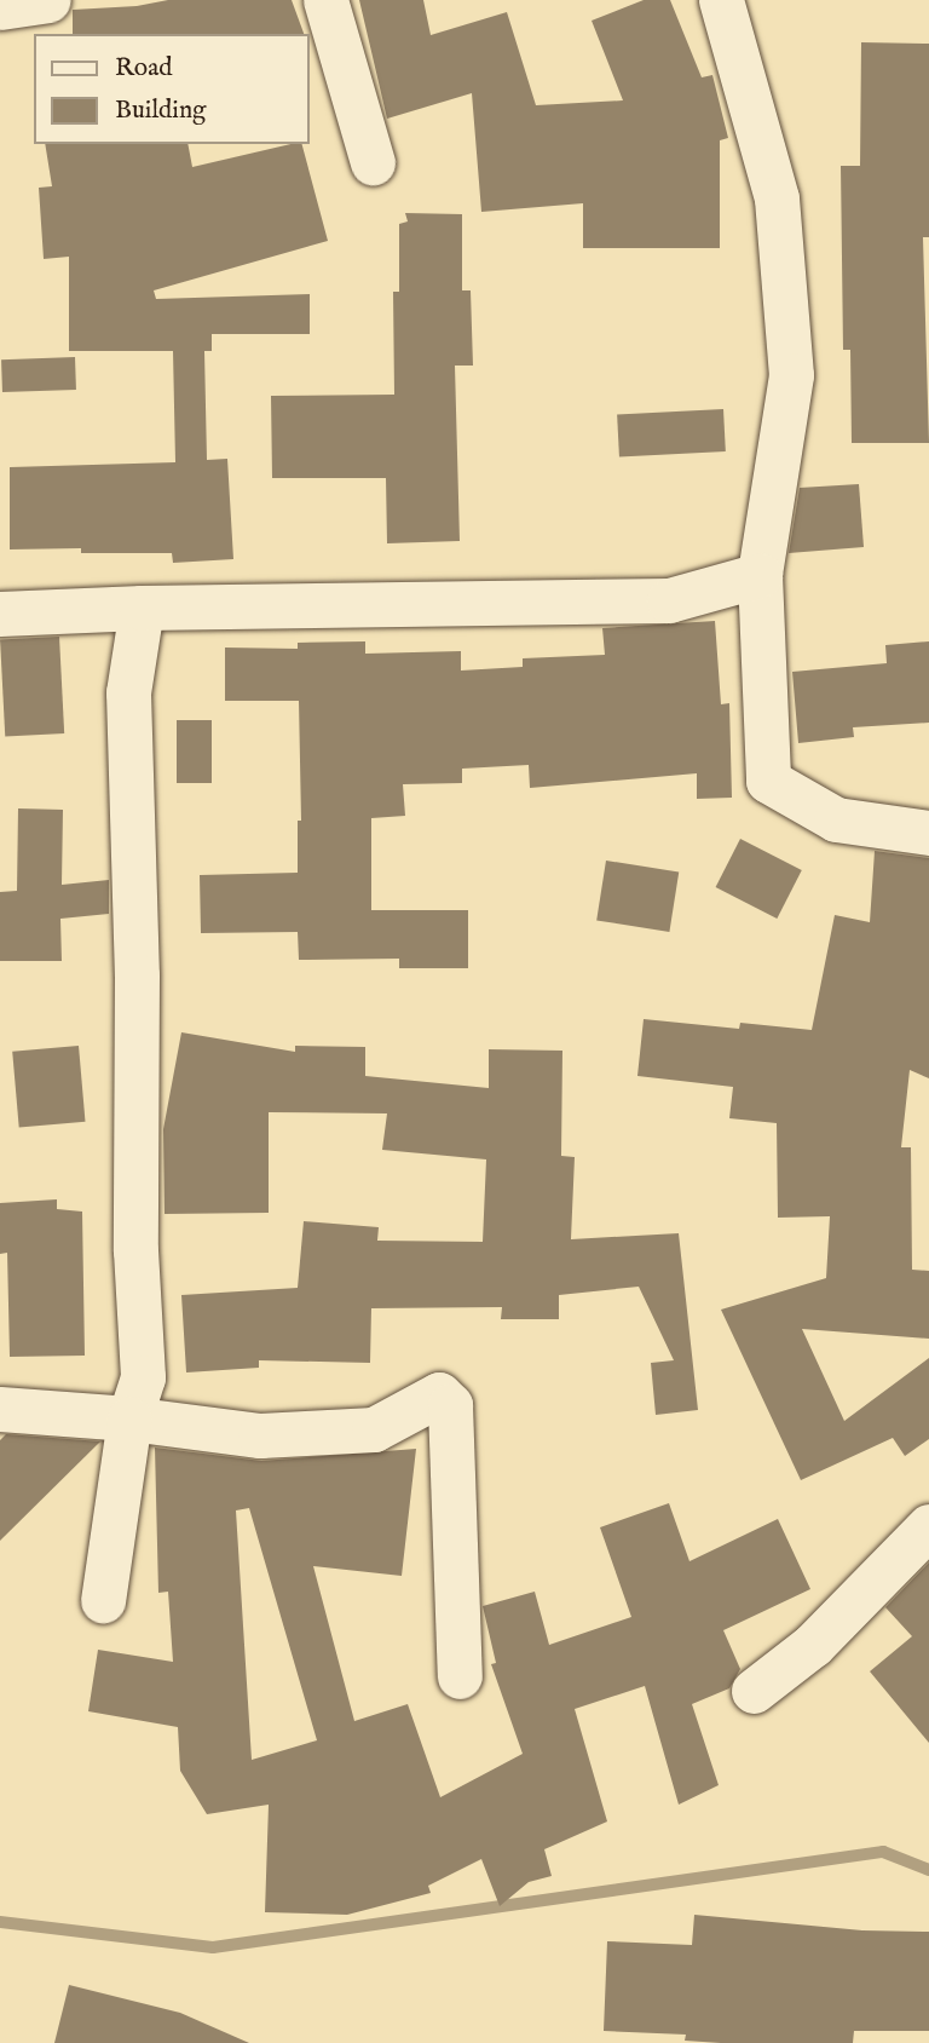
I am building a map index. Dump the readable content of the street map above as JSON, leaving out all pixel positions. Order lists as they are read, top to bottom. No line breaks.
{"legend":["Road","Building"]}
